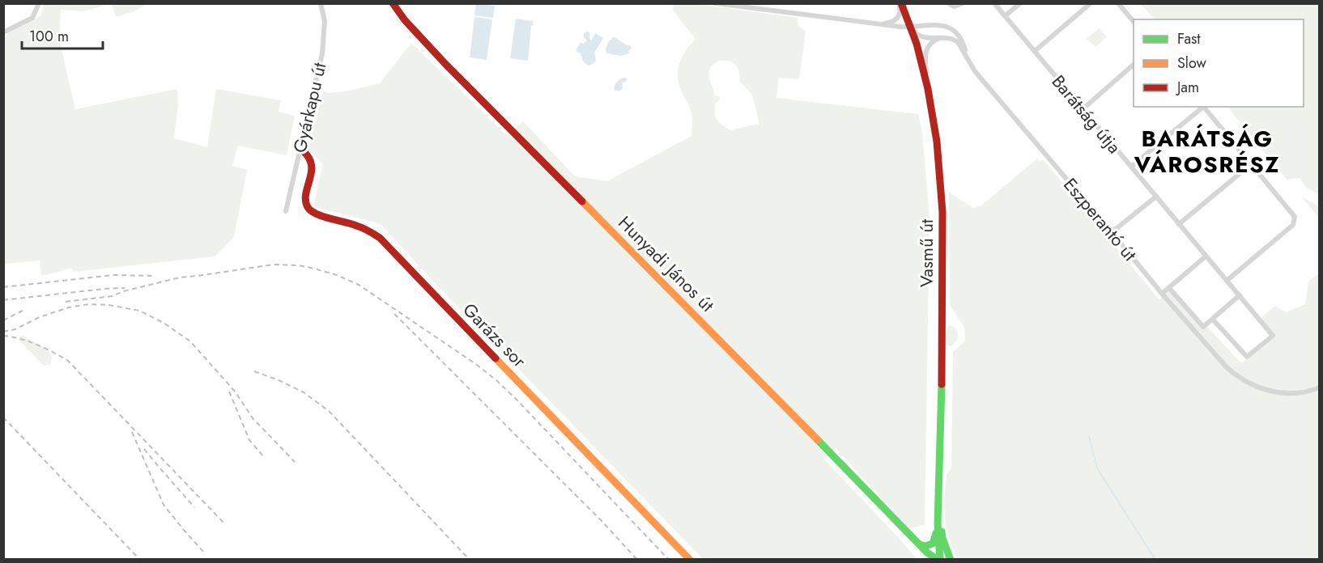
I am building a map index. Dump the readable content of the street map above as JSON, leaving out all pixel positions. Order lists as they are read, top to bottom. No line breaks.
{"streets":{"street":["Gyárkapu út","Barátság útja","Eszperantó út","Vasmű út","Hunyadi János út","Garázs sor"]},"crossings":[["Gyárkapu út","Garázs sor"],["Eszperantó út","Vasmű út"]],"districts":["BARÁTSÁG VÁROSRÉSZ"],"legend":["Fast","Slow","Jam"],"scale_bar":"100 m"}
